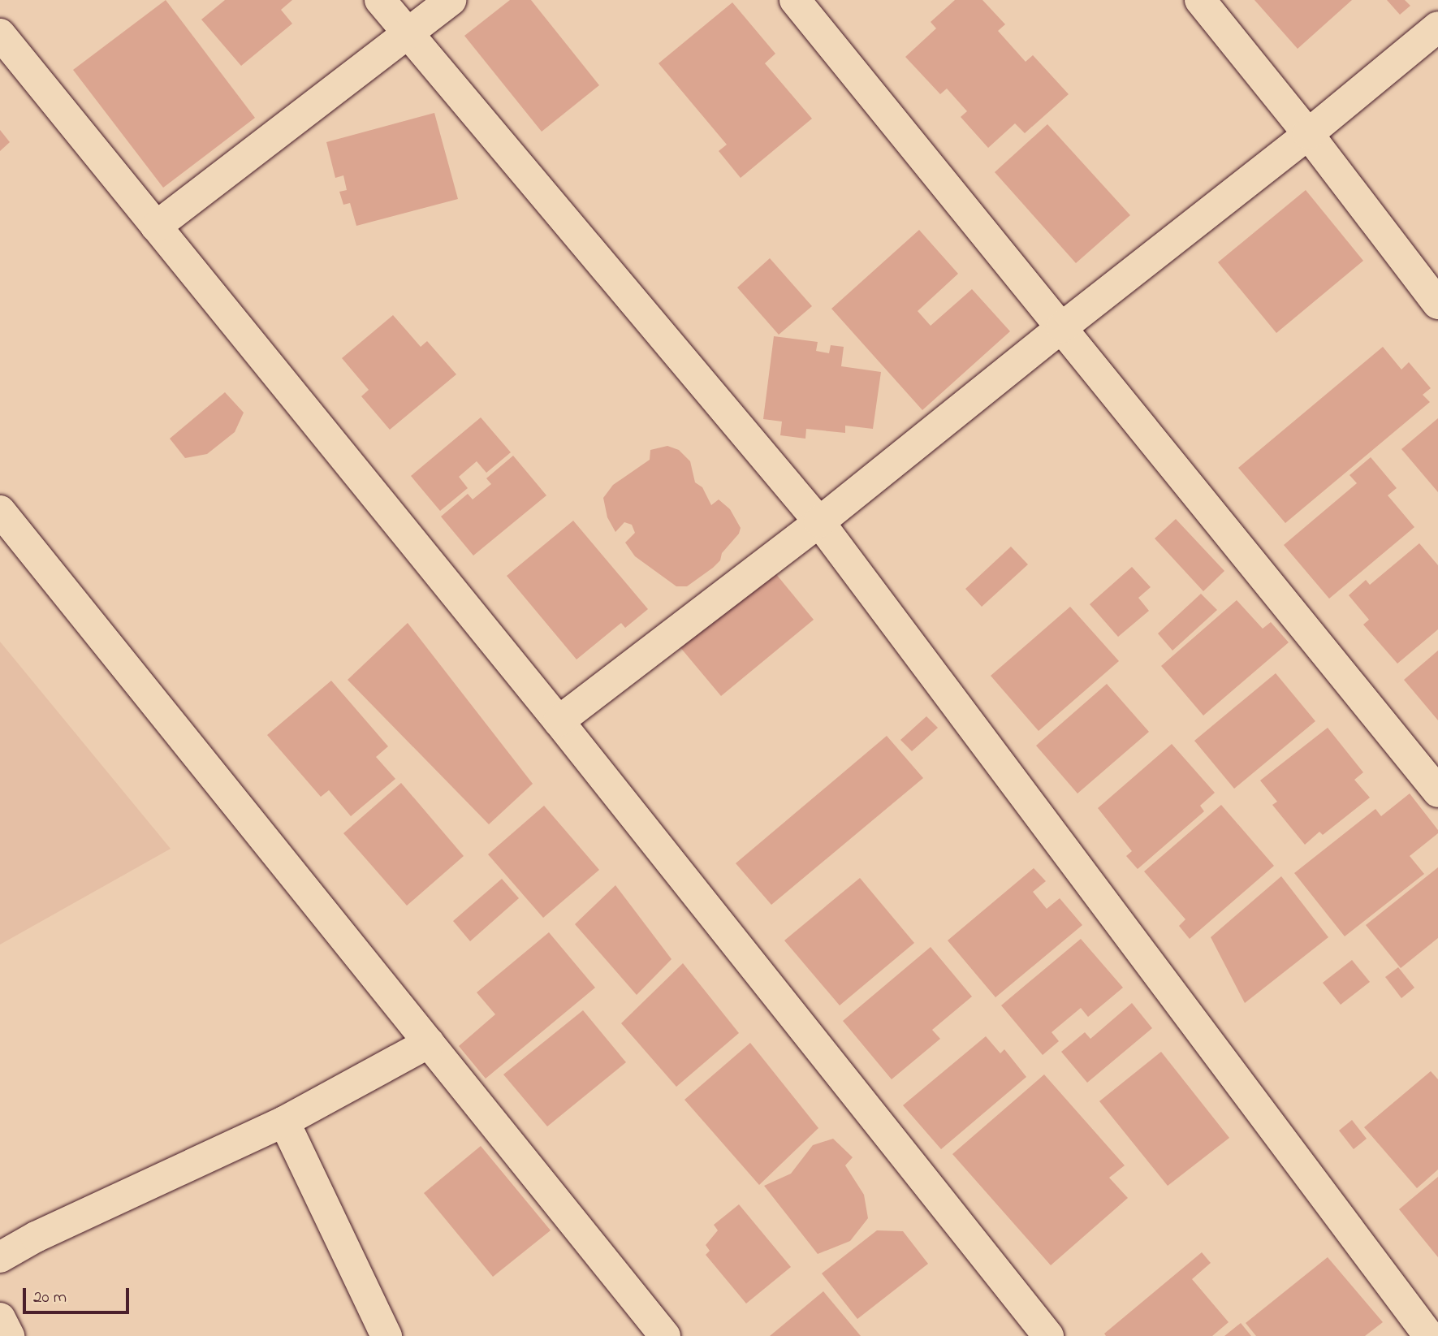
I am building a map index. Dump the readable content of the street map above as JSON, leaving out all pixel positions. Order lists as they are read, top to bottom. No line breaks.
{"scale_bar":"20 m"}
